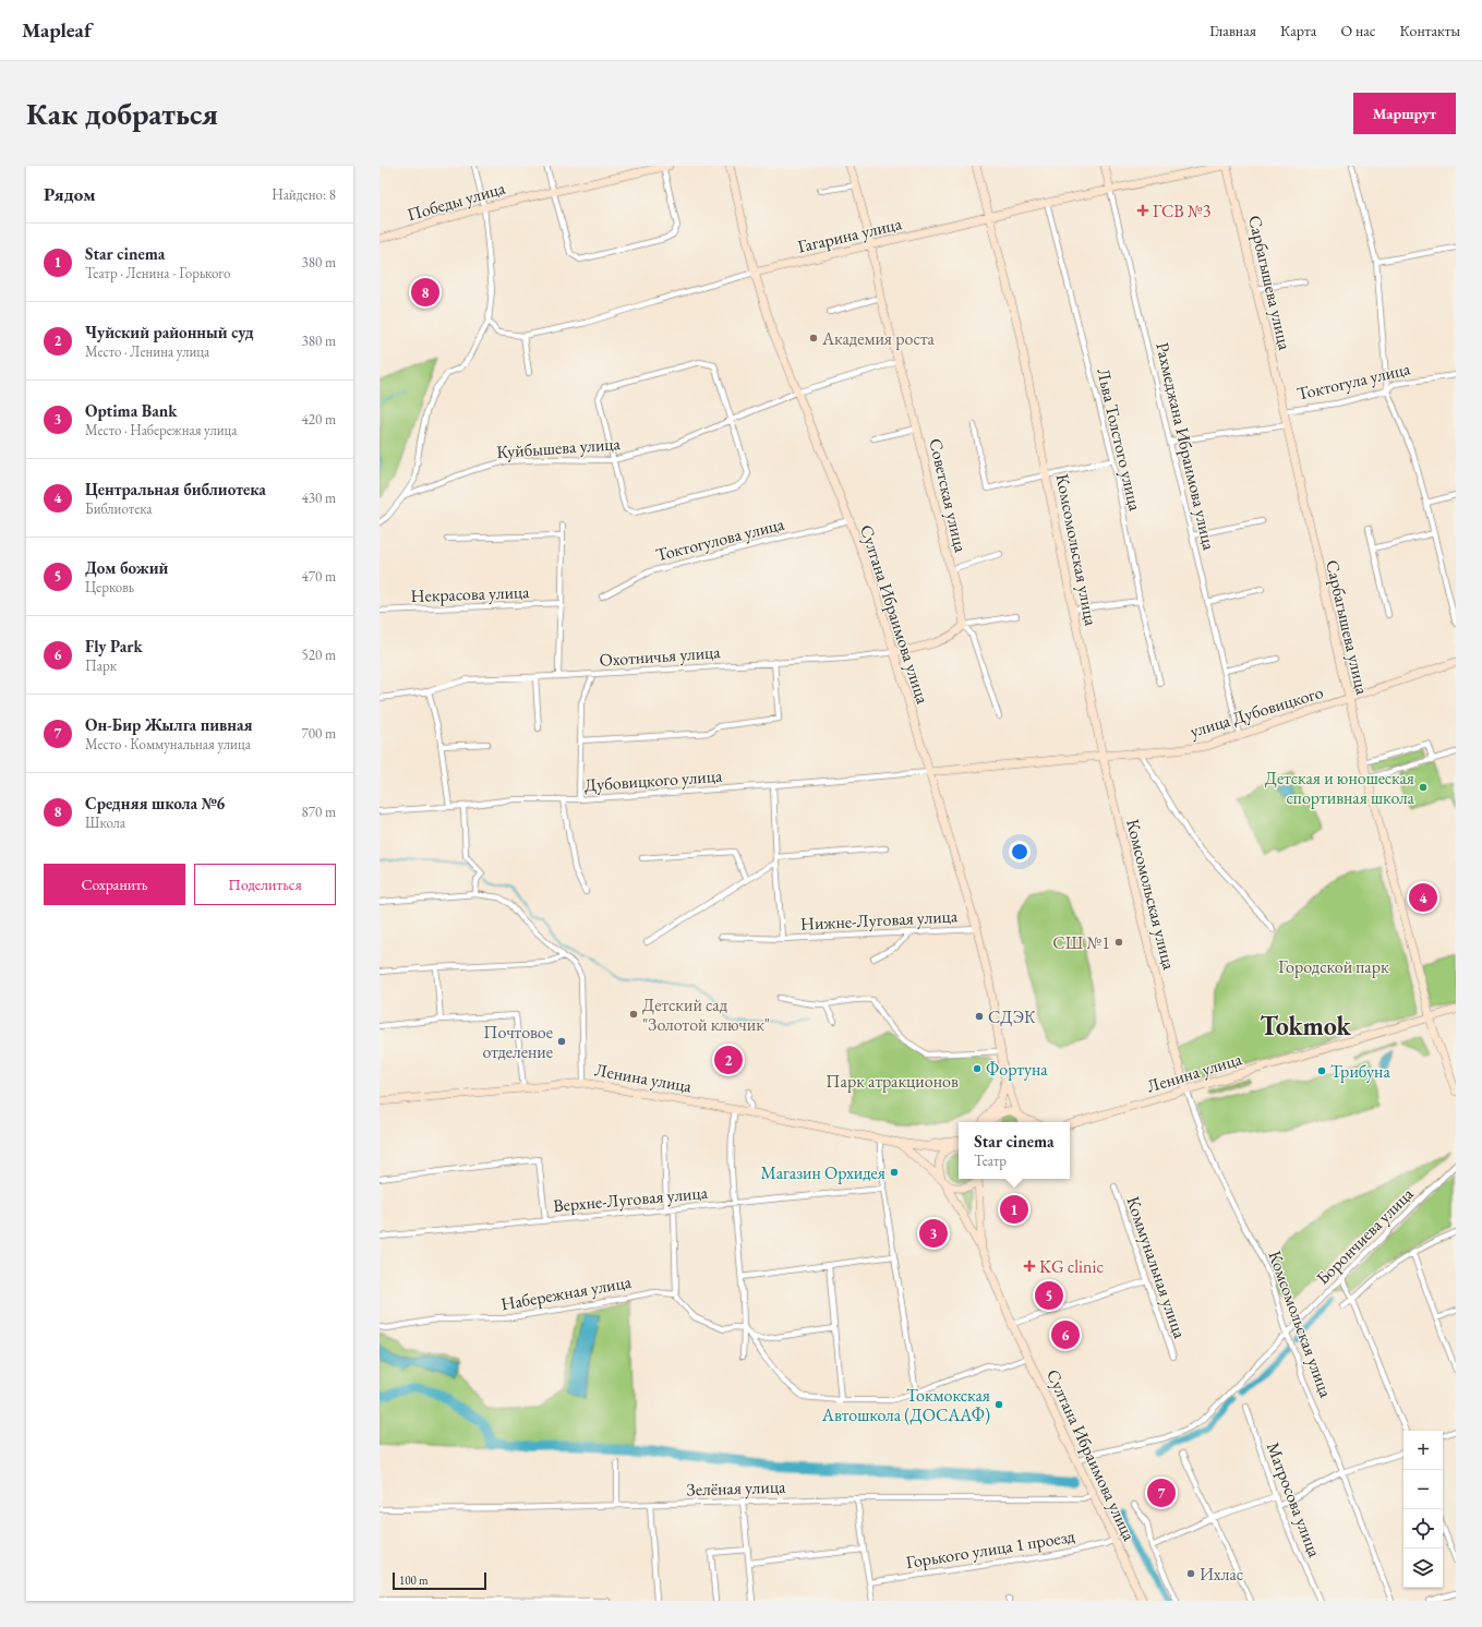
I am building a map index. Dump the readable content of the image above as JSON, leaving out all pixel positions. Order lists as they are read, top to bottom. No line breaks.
{"streets":{"main road":["Победы улица","Гагарина улица","Сарбагышева улица","Рахмеджана Ибраимова улица","Советская улица","Комсомольская улица","Султана Ибраимова улица","улица Дубовицкого","Ленина улица"],"street":["Токтогула улица","Льва Толстого улица","Куйбышева улица","Токтогулова улица","Некрасова улица","Охотничья улица","Дубовицкого улица","Нижне-Луговая улица","Верхне-Луговая улица","Борончиева улица","Коммунальная улица","Набережная улица","Зелёная улица","Матросова улица","Горького улица 1 проезд"]},"crossings":[["Гагарина улица","Сарбагышева улица"],["Гагарина улица","Льва Толстого улица"],["Гагарина улица","Рахмеджана Ибраимова улица"],["Гагарина улица","Советская улица"],["Гагарина улица","Комсомольская улица"],["Гагарина улица","Султана Ибраимова улица"],["Сарбагышева улица","Токтогула улица"],["Сарбагышева улица","улица Дубовицкого"],["Сарбагышева улица","Ленина улица"],["Токтогула улица","Рахмеджана Ибраимова улица"],["Рахмеджана Ибраимова улица","улица Дубовицкого"],["Куйбышева улица","Советская улица"],["Куйбышева улица","Султана Ибраимова улица"],["Токтогулова улица","Султана Ибраимова улица"],["Комсомольская улица","улица Дубовицкого"],["Комсомольская улица","Ленина улица"],["Комсомольская улица","Борончиева улица"],["Султана Ибраимова улица","Охотничья улица"],["Султана Ибраимова улица","улица Дубовицкого"],["Султана Ибраимова улица","Дубовицкого улица"],["Султана Ибраимова улица","Нижне-Луговая улица"],["Султана Ибраимова улица","Борончиева улица"],["Султана Ибраимова улица","Зелёная улица"],["Султана Ибраимова улица","Горького улица 1 проезд"],["улица Дубовицкого","Дубовицкого улица"]],"districts":["Tokmok"],"parks":["Городской парк","Парк атракционов"],"places":{"health":["ГСВ №3","KG clinic"],"other":["Академия роста","Детская и юношеская спортивная школа","СШ №1","Детский сад \"Золотой ключик\"","СДЭК","Почтовое отделение","Фортуна","Трибуна","Магазин Орхидея","Токмокская Автошкола (ДОСААФ)","Ихлас"]},"scale_bar":"100 m","page":{"header":"Mapleaf","nav":["Главная","Карта","О нас","Контакты"],"buttons":["Маршрут",["Сохранить","Поделиться"]],"title":"Как добраться","heading":["Рядом","Найдено: 8"],"list":[{"mark":"1","name":"Star cinema","note":"Театр · Ленина - Горького","value":"380 m"},{"mark":"2","name":"Чуйский районный суд","note":"Место · Ленина улица","value":"380 m"},{"mark":"3","name":"Optima Bank","note":"Место · Набережная улица","value":"420 m"},{"mark":"4","name":"Центральная библиотека","note":"Библиотека","value":"430 m"},{"mark":"5","name":"Дом божий","note":"Церковь","value":"470 m"},{"mark":"6","name":"Fly Park","note":"Парк","value":"520 m"},{"mark":"7","name":"Он-Бир Жылга пивная","note":"Место · Коммунальная улица","value":"700 m"},{"mark":"8","name":"Средняя школа №6","note":"Школа","value":"870 m"}],"pins":["8","4","2","1","3","5","6","7"],"popup":["Star cinema","Театр"],"map_buttons":["+","−"],"scale":"100 m"}}
